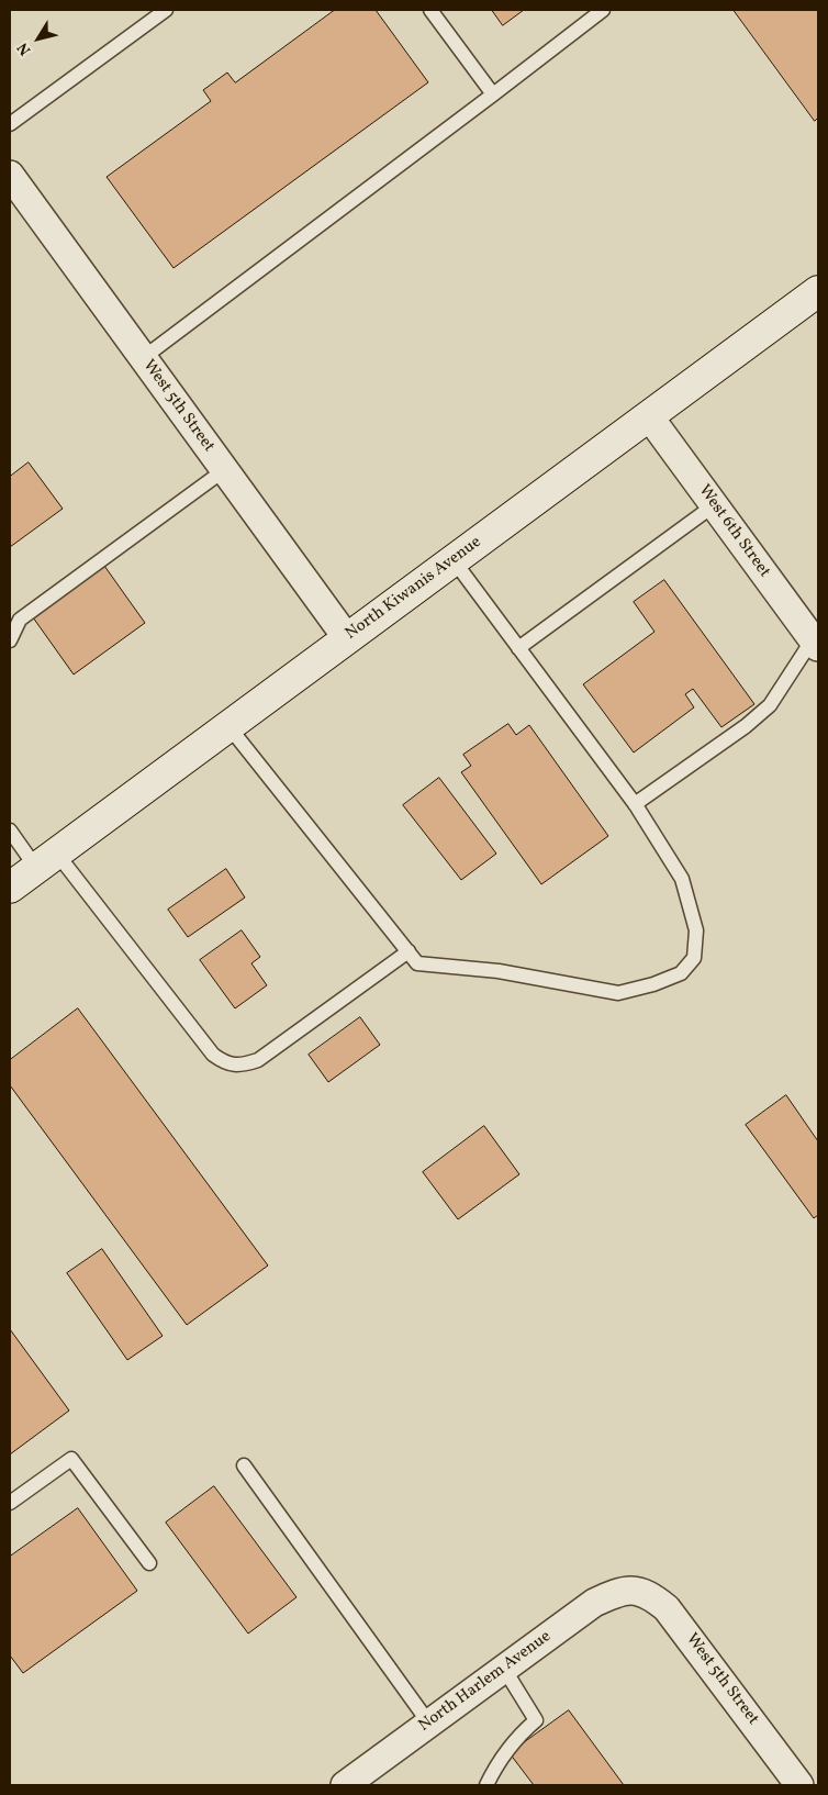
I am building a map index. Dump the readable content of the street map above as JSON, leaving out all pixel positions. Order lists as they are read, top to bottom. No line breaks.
{"streets":{"main road":["North Kiwanis Avenue"],"street":["West 5th Street","West 6th Street","North Harlem Avenue"]},"crossings":[["West 5th Street","North Kiwanis Avenue"],["West 5th Street","North Harlem Avenue"],["West 6th Street","North Kiwanis Avenue"]],"north":"bottom left"}
